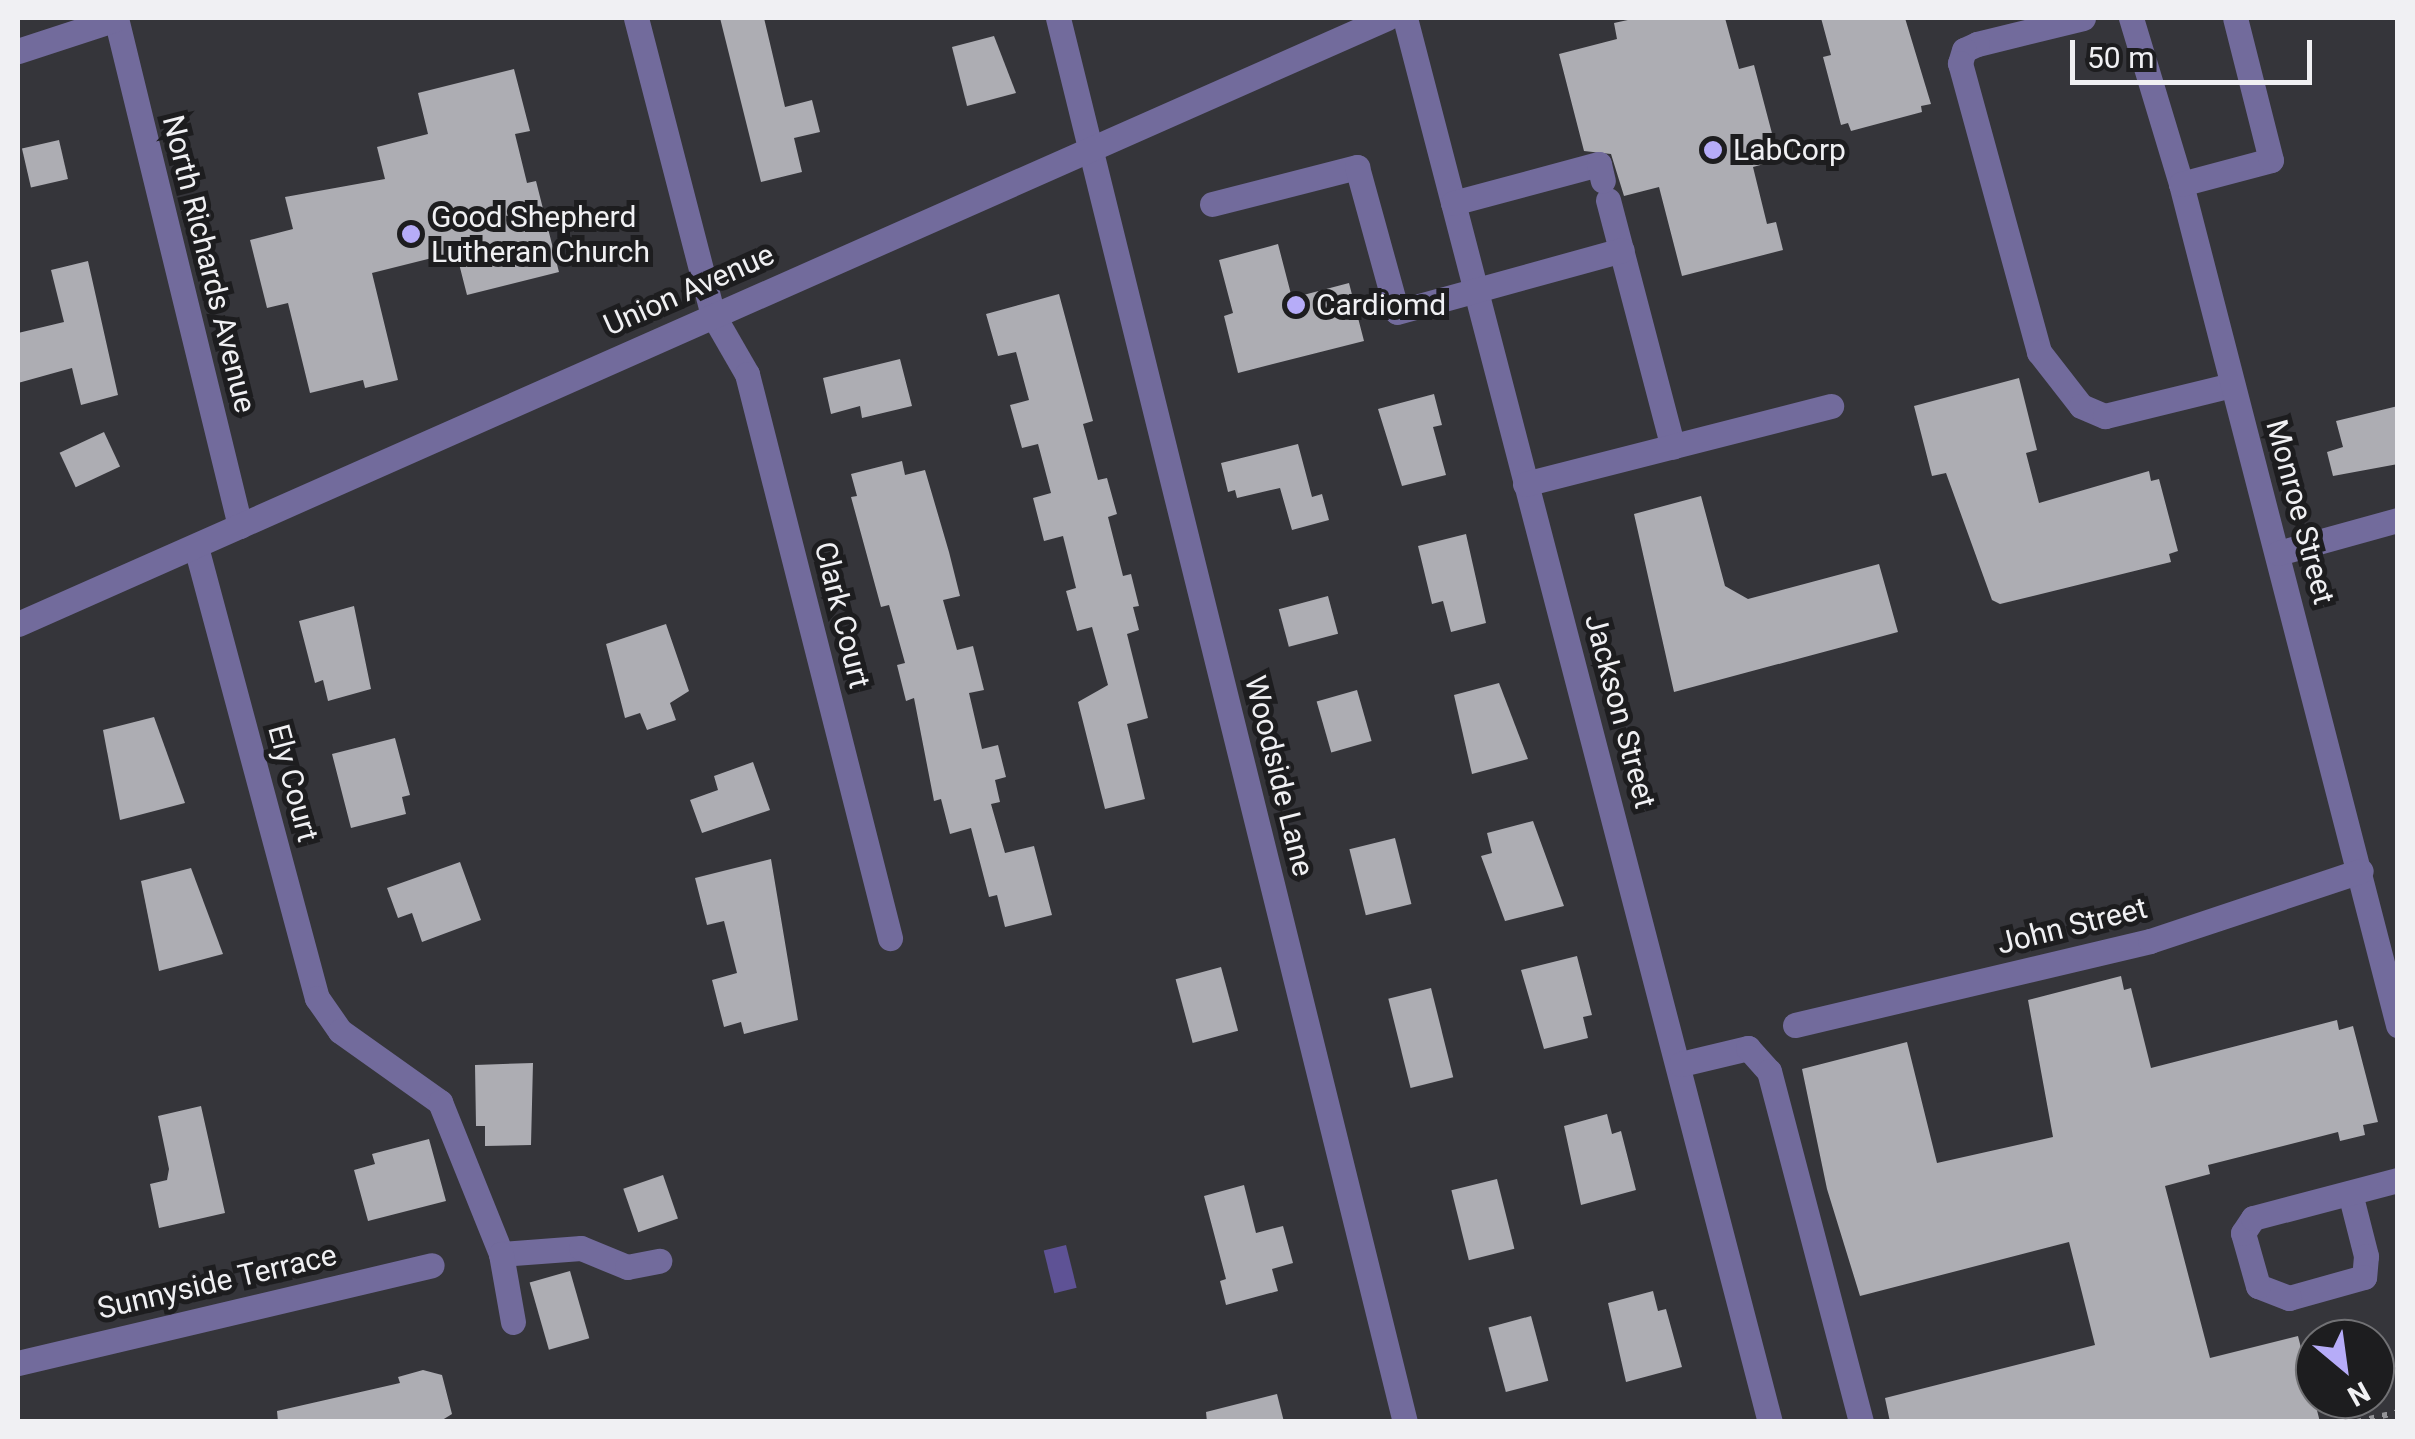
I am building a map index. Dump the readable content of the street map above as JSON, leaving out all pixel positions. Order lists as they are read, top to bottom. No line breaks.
{"streets":{"street":["North Richards Avenue","Union Avenue","Monroe Street","Clark Court","Jackson Street","Woodside Lane","Ely Court","John Street","Sunnyside Terrace"]},"crossings":[["North Richards Avenue","Union Avenue"],["Union Avenue","Clark Court"],["Union Avenue","Woodside Lane"],["Union Avenue","Ely Court"],["Monroe Street","John Street"]],"places":["LabCorp","Good Shepherd Lutheran Church","Cardiomd"],"scale_bar":"50 m","north":"bottom right"}
